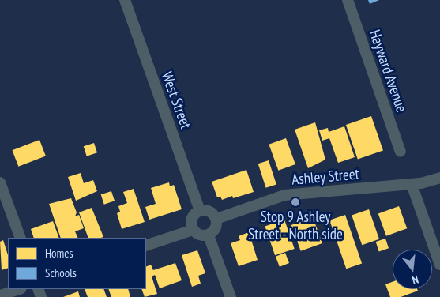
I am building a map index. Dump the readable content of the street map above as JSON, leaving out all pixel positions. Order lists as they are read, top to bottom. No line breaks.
{"streets":{"street":["Hayward Avenue","West Street","Ashley Street"]},"crossings":[["West Street","Ashley Street"]],"places":["Stop 9 Ashley Street - North side"],"legend":["Homes","Schools"],"north":"bottom"}
